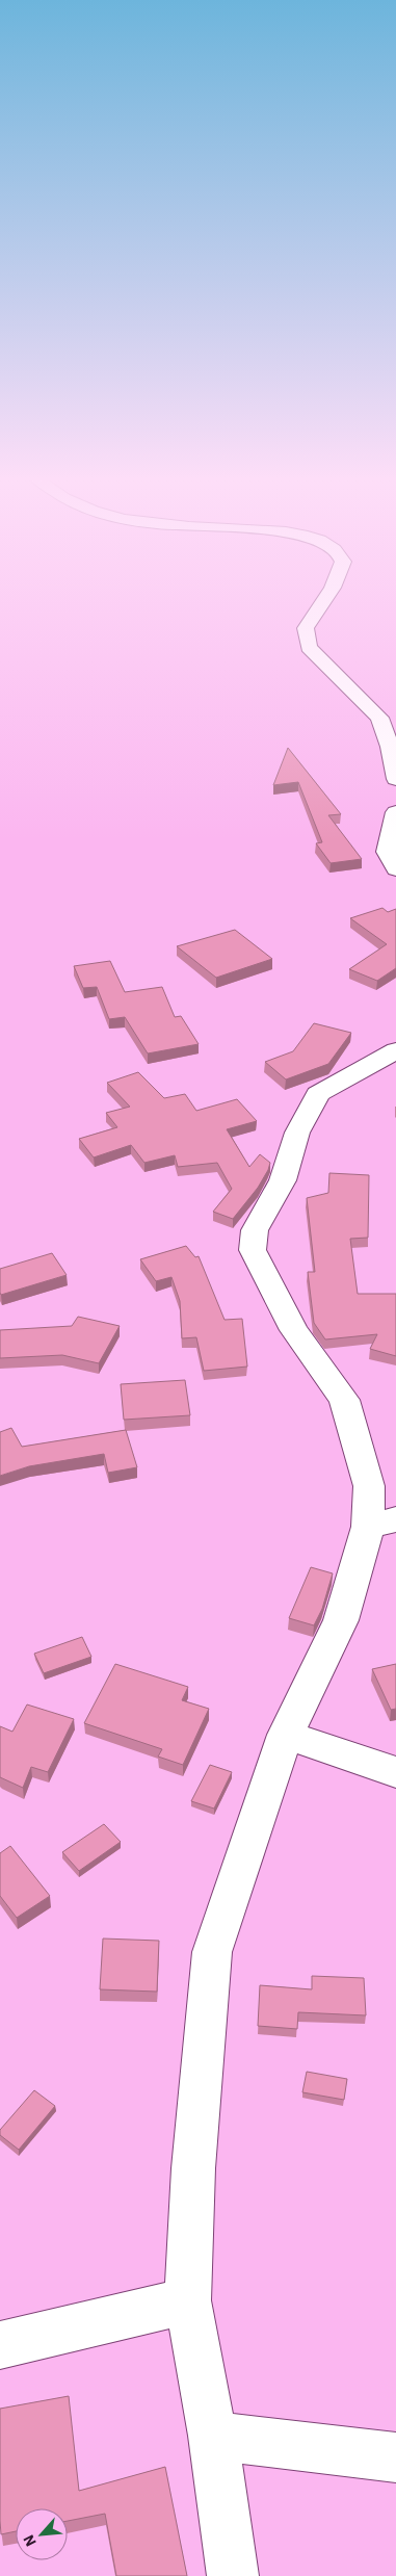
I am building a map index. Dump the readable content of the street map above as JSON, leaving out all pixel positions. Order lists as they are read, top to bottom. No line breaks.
{"north":"bottom left"}
